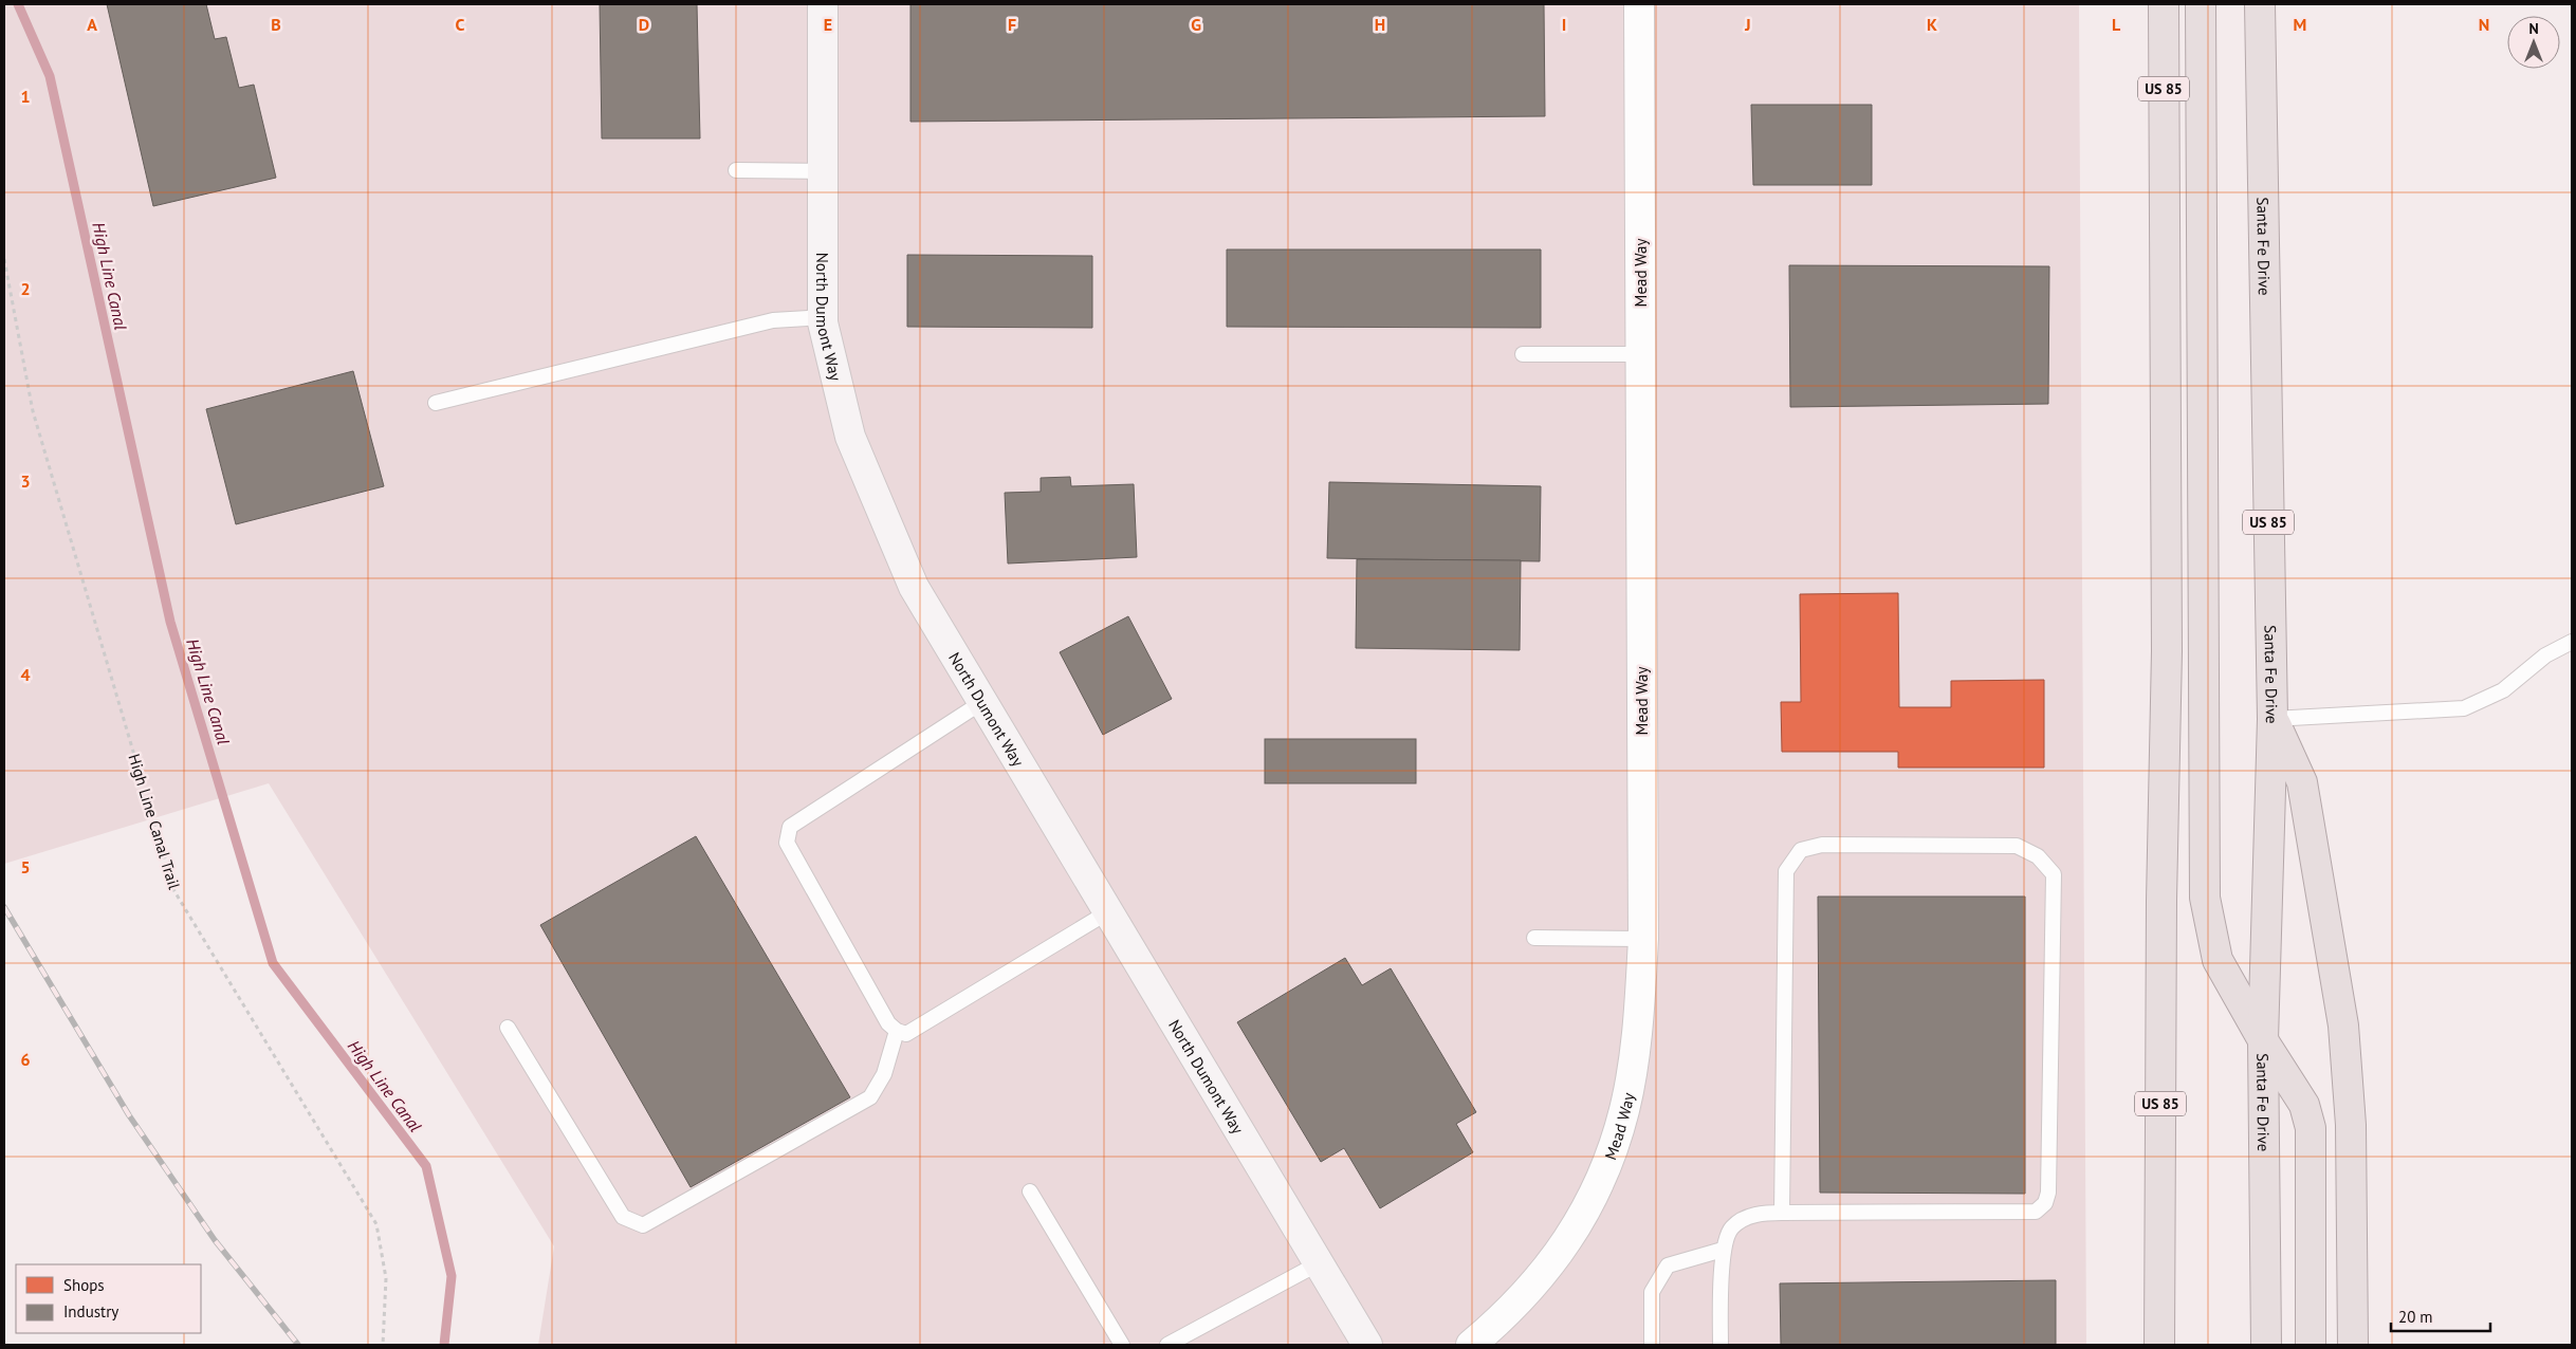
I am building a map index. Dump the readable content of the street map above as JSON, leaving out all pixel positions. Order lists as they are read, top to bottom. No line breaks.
{"streets":{"highway":["US 85","Santa Fe Drive"],"street":["Mead Way","North Dumont Way"],"path":["High Line Canal Trail"]},"water":["High Line Canal"],"legend":["Shops","Industry"],"scale_bar":"20 m","north":"top","grid":{"columns":["A","B","C","D","E","F","G","H","I","J","K","L","M","N"],"rows":["1","2","3","4","5","6"]}}
